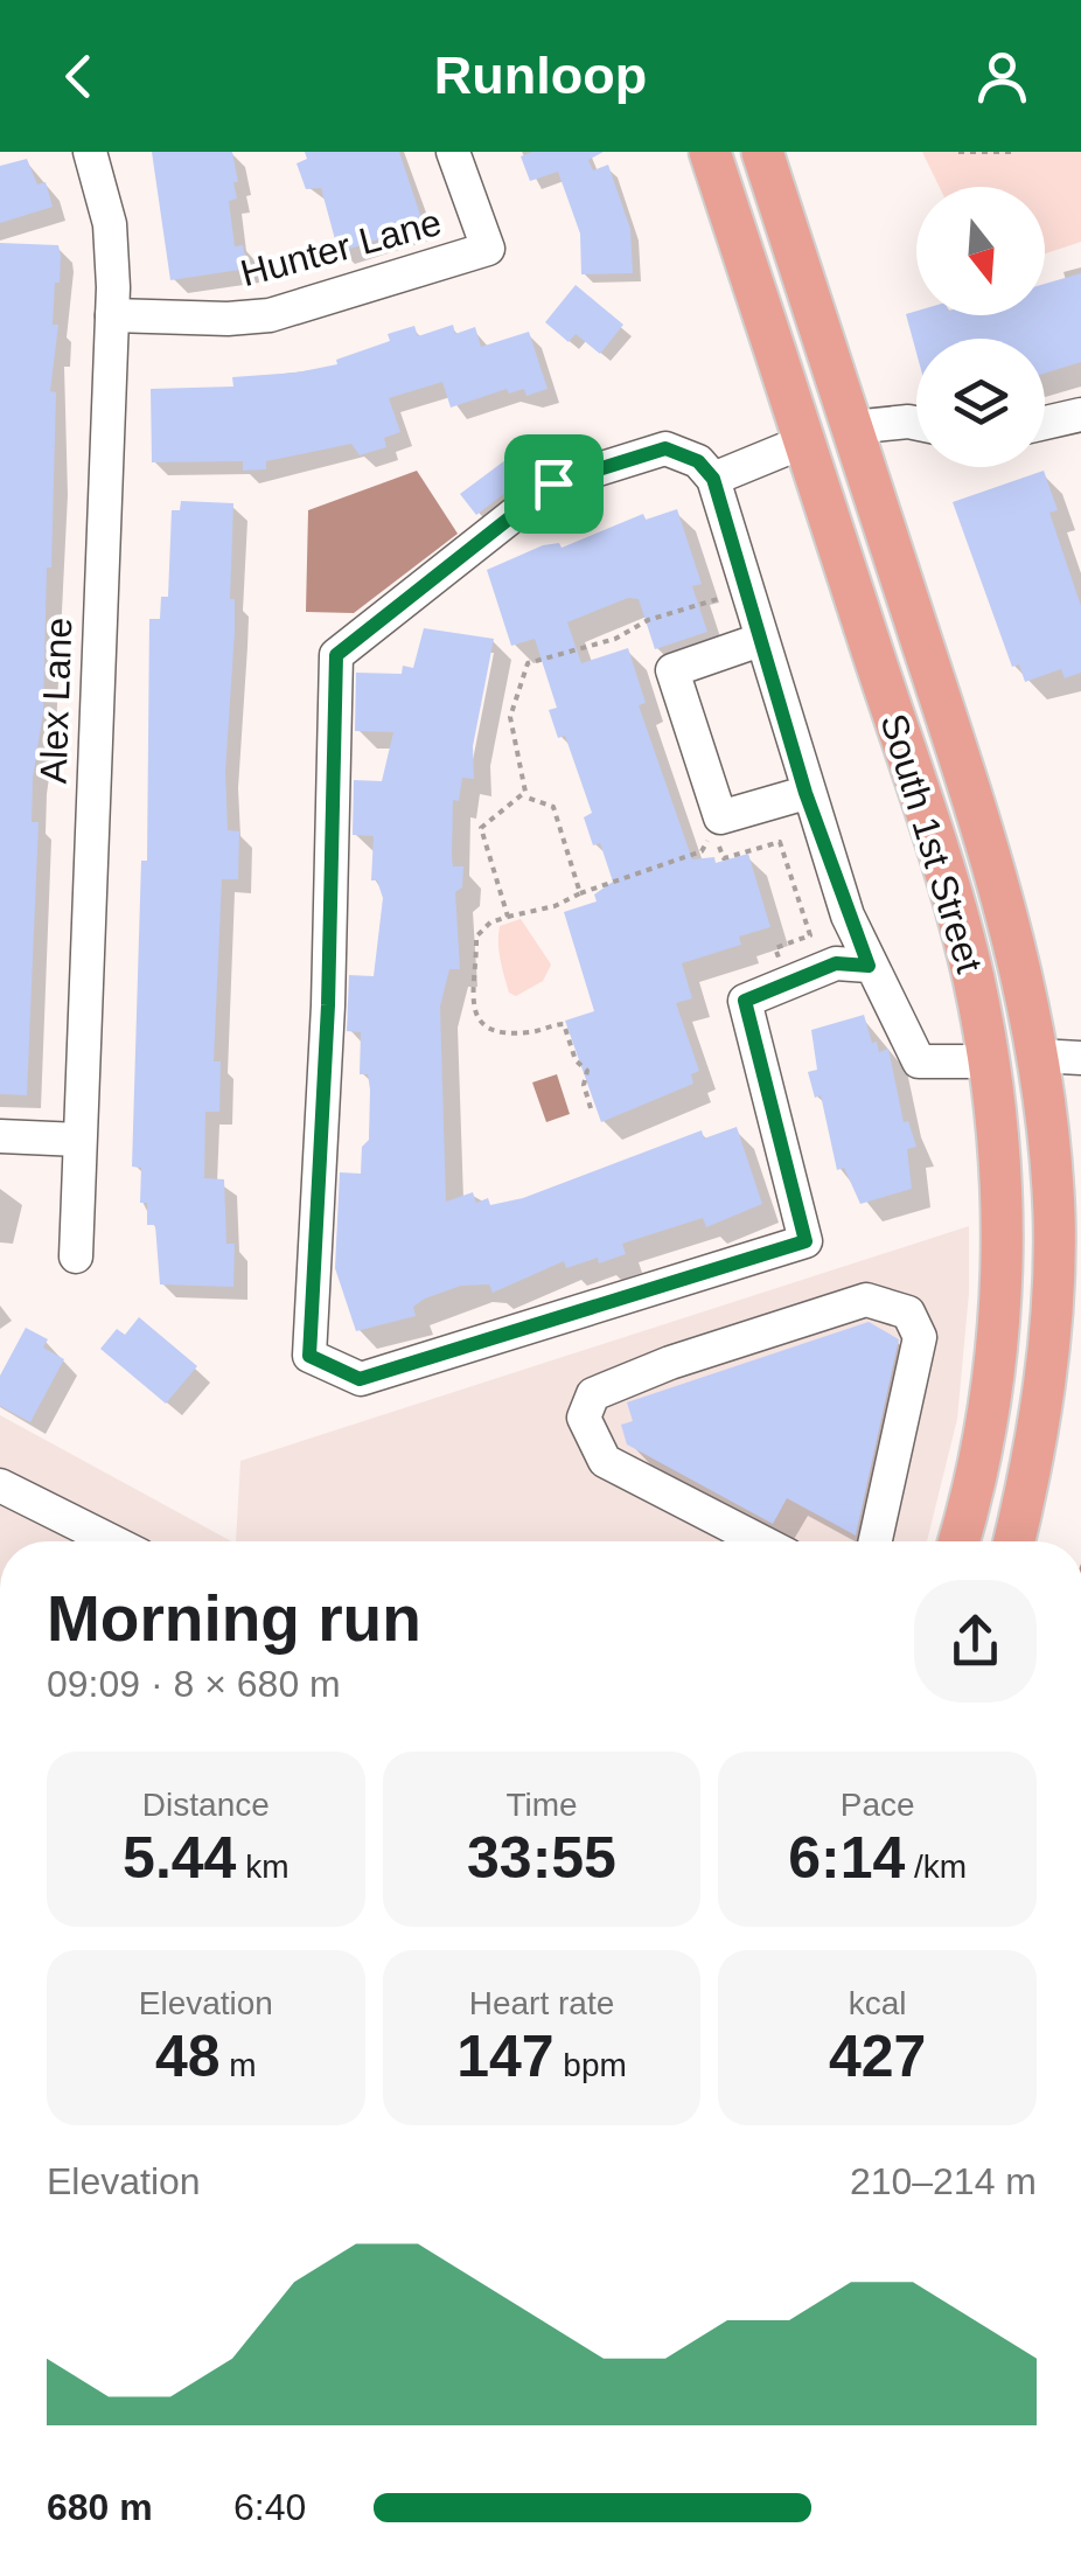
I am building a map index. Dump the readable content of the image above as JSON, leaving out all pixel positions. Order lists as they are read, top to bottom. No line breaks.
{"streets":{"main road":["South 1st Street"],"street":["Hunter Lane","Alex Lane"]},"crossings":[["Hunter Lane","Alex Lane"]],"north":"bottom","page":{"header":"Runloop","heading":["Morning run","09:09 · 8 × 680 m"],"stats":[["Distance","5.44 km"],["Time","33:55"],["Pace","6:14 /km"],["Elevation","48 m"],["Heart rate","147 bpm"],["kcal","427"]],"chart":["Elevation","210–214 m"],"list":[{"name":"680 m","note":"6:40"}]}}
